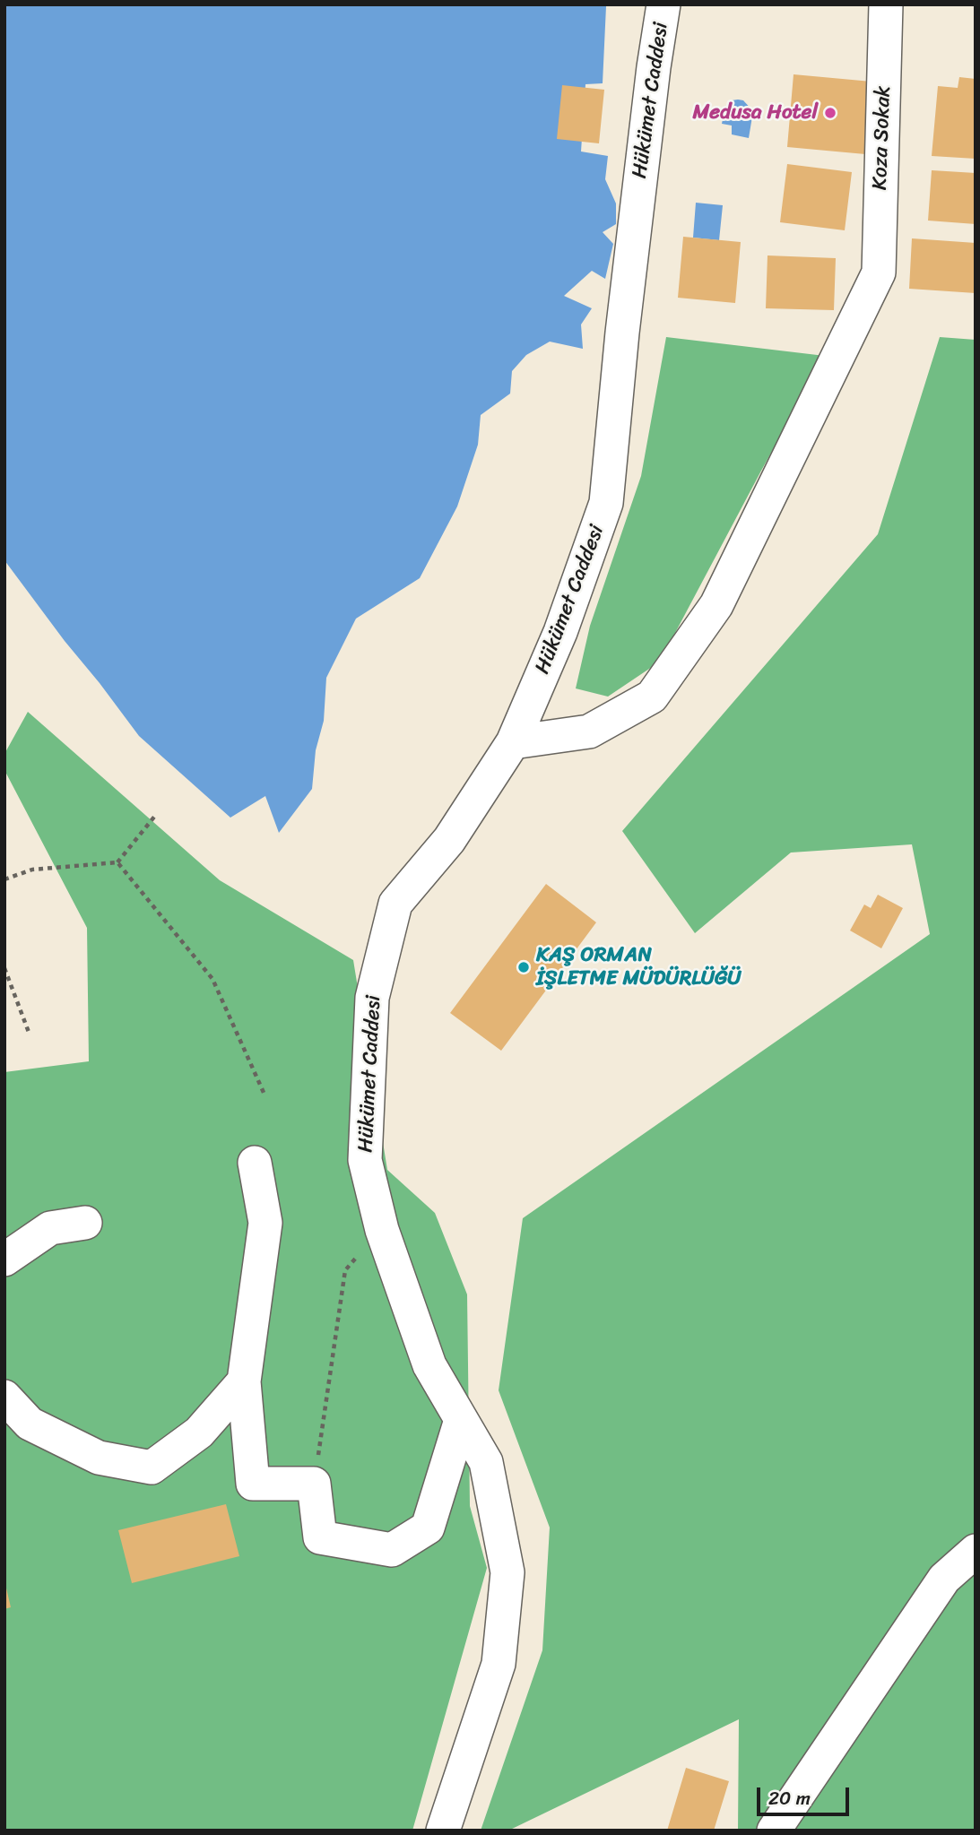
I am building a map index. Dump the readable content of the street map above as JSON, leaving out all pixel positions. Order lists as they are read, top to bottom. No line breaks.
{"streets":{"street":["Hükümet Caddesi","Koza Sokak"]},"crossings":[["Hükümet Caddesi","Koza Sokak"]],"places":["Medusa Hotel","KAŞ ORMAN İŞLETME MÜDÜRLÜĞÜ"],"scale_bar":"20 m"}
